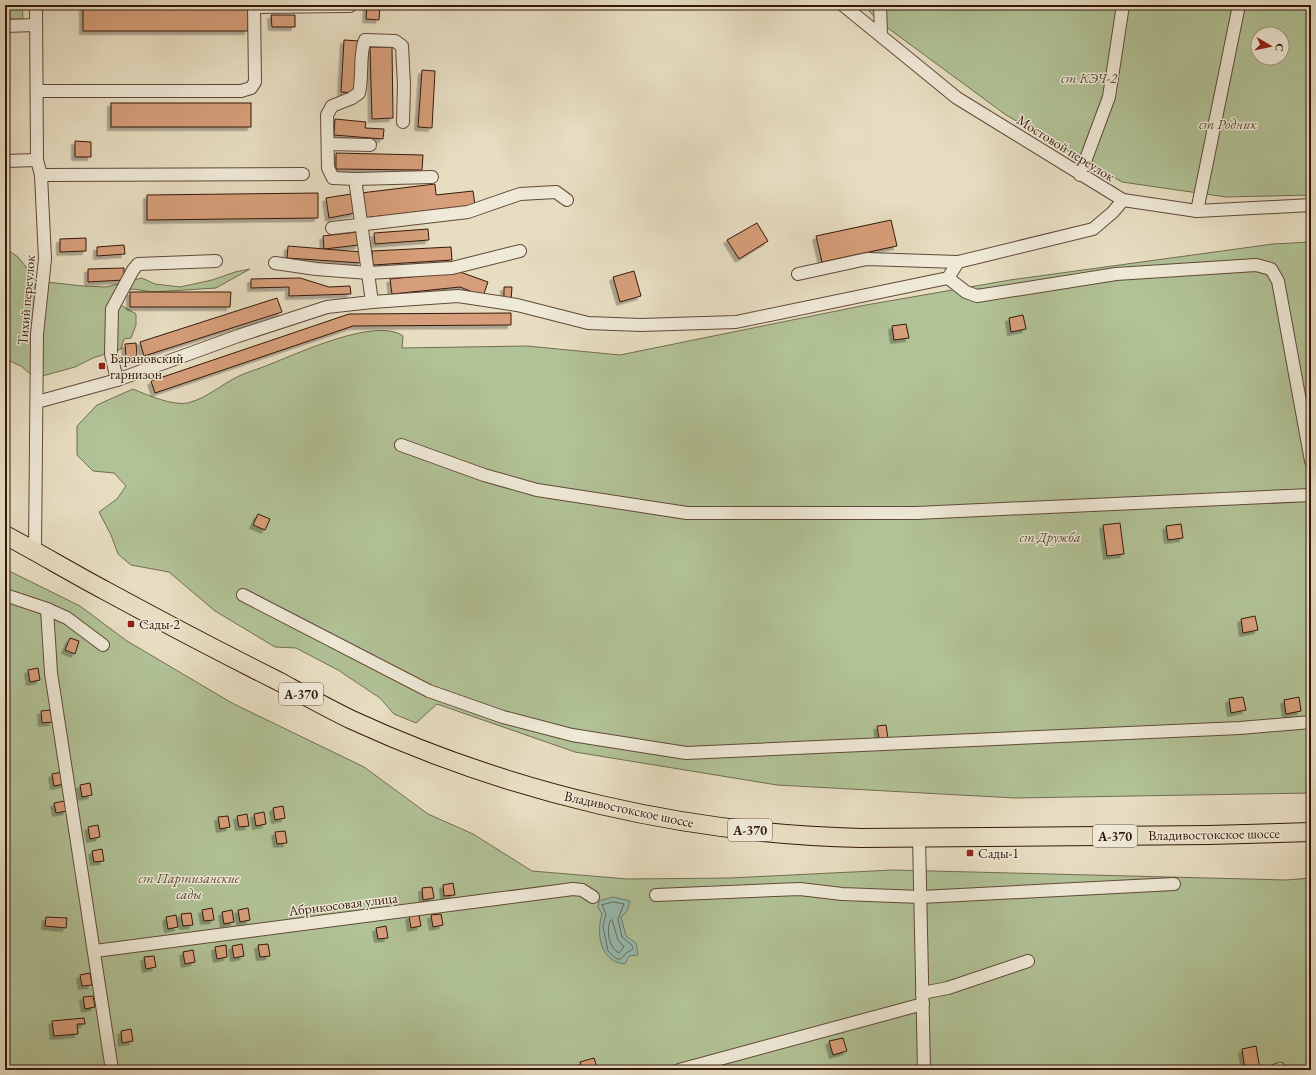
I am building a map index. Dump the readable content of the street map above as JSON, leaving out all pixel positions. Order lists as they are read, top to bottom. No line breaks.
{"streets":{"highway":["А-370","Владивостокское шоссе"],"street":["Мостовой переулок","Тихий переулок","Абрикосовая улица"]},"crossings":[["Тихий переулок","Владивостокское шоссе"]],"parks":["ст КЭЧ-2","ст Родник","ст Дружба","ст Партизанские сады"],"places":{"transit":["Барановский гарнизон","Сады-2","Сады-1"]},"north":"right"}
